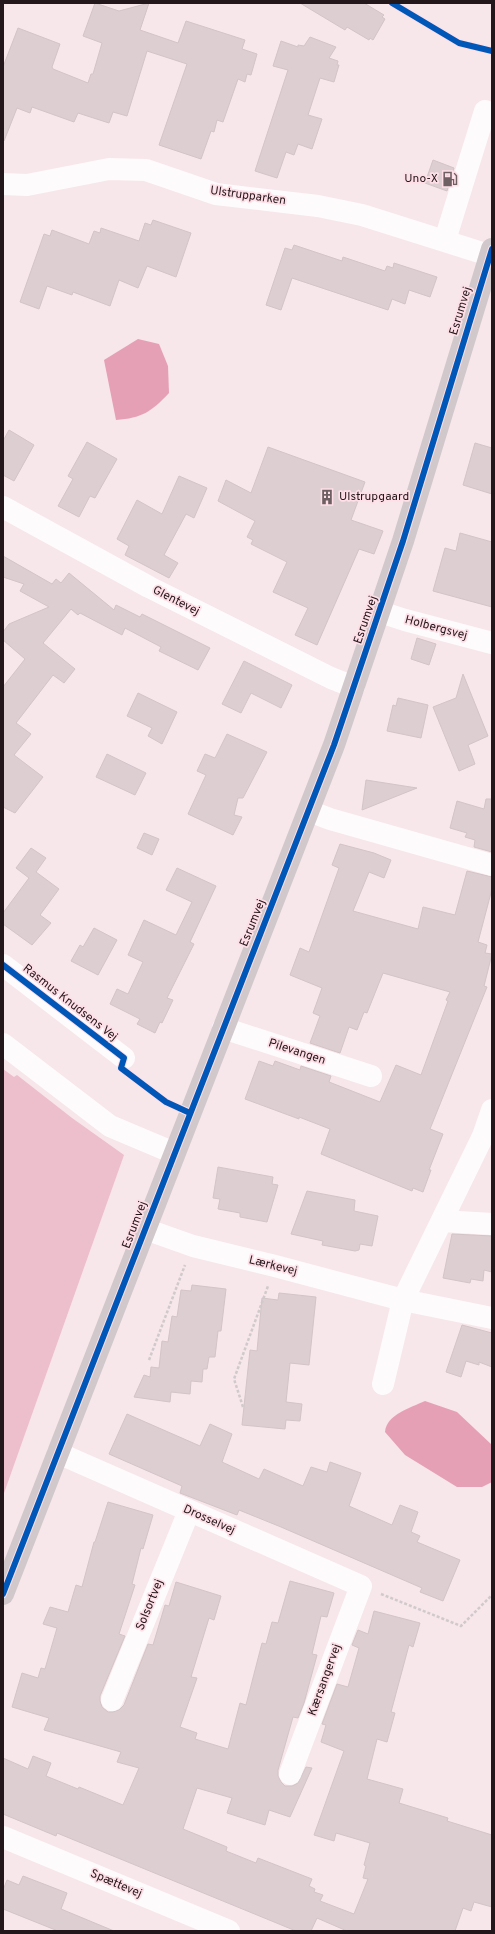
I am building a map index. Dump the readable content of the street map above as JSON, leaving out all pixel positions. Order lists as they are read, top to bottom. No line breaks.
{"streets":{"main road":["Esrumvej"],"street":["Ulstrupparken","Glentevej","Holbergsvej","Rasmus Knudsens Vej","Pilevangen","Lærkevej","Drosselvej","Solsortvej","Kærsangervej","Spættevej"]},"crossings":[["Ulstrupparken","Esrumvej"],["Esrumvej","Glentevej"],["Esrumvej","Holbergsvej"],["Esrumvej","Pilevangen"],["Esrumvej","Lærkevej"],["Esrumvej","Drosselvej"],["Drosselvej","Solsortvej"],["Drosselvej","Kærsangervej"]],"places":{"fuel station":["Uno-X"],"building":["Ulstrupgaard"]}}
